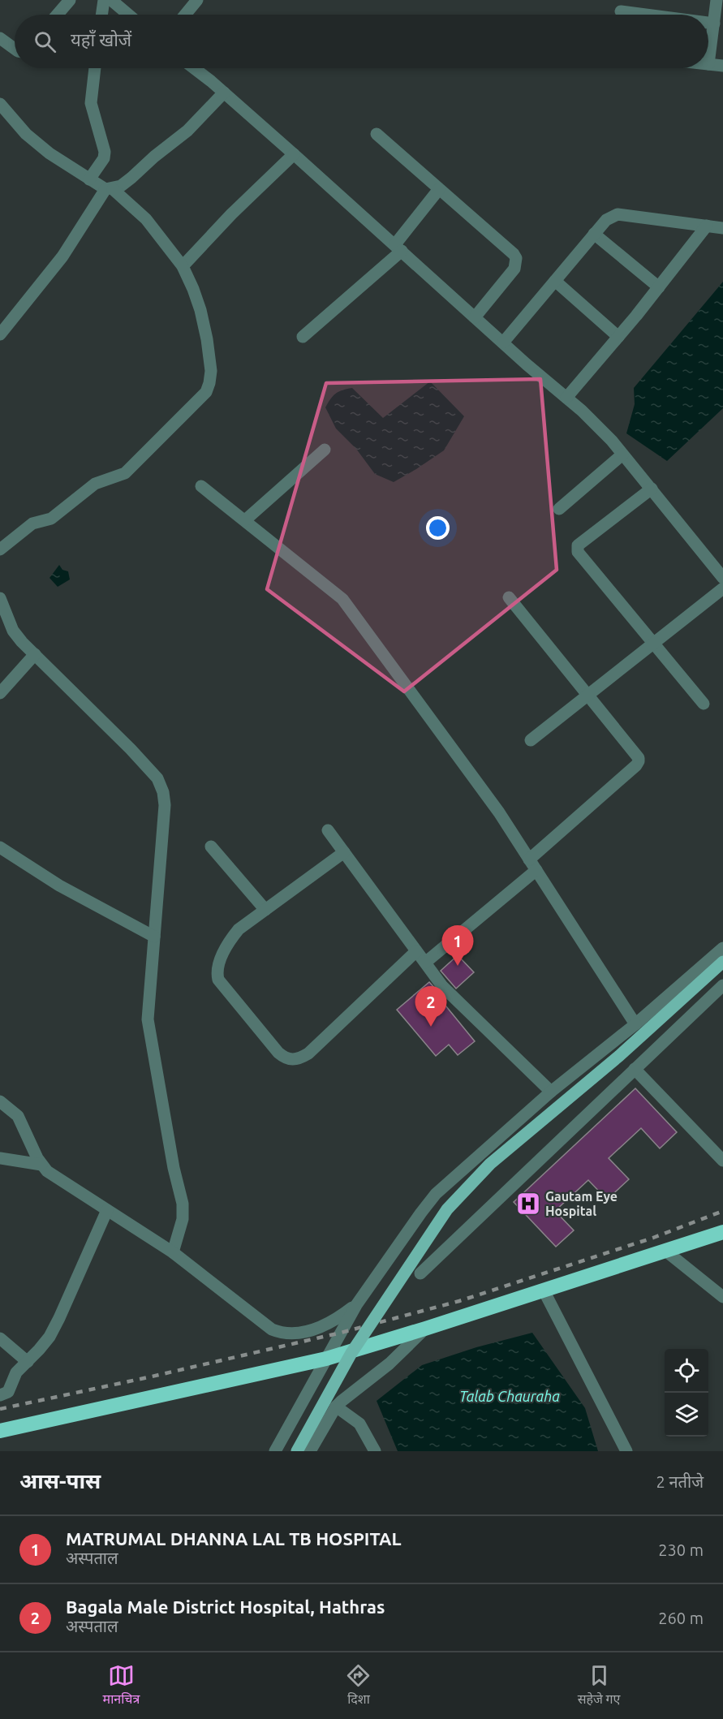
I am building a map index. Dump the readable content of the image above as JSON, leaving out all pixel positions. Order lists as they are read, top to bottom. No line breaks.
{"water":["Talab Chauraha"],"places":{"hospital":["Gautam Eye Hospital"]},"page":{"search":"यहाँ खोजें","pins":["1","2"],"heading":["आस-पास","2 नतीजे"],"list":[{"mark":"1","name":"MATRUMAL DHANNA LAL TB HOSPITAL","note":"अस्पताल","value":"230 m"},{"mark":"2","name":"Bagala Male District Hospital, Hathras","note":"अस्पताल","value":"260 m"}],"nav":["मानचित्र","दिशा","सहेजे गए"]}}
